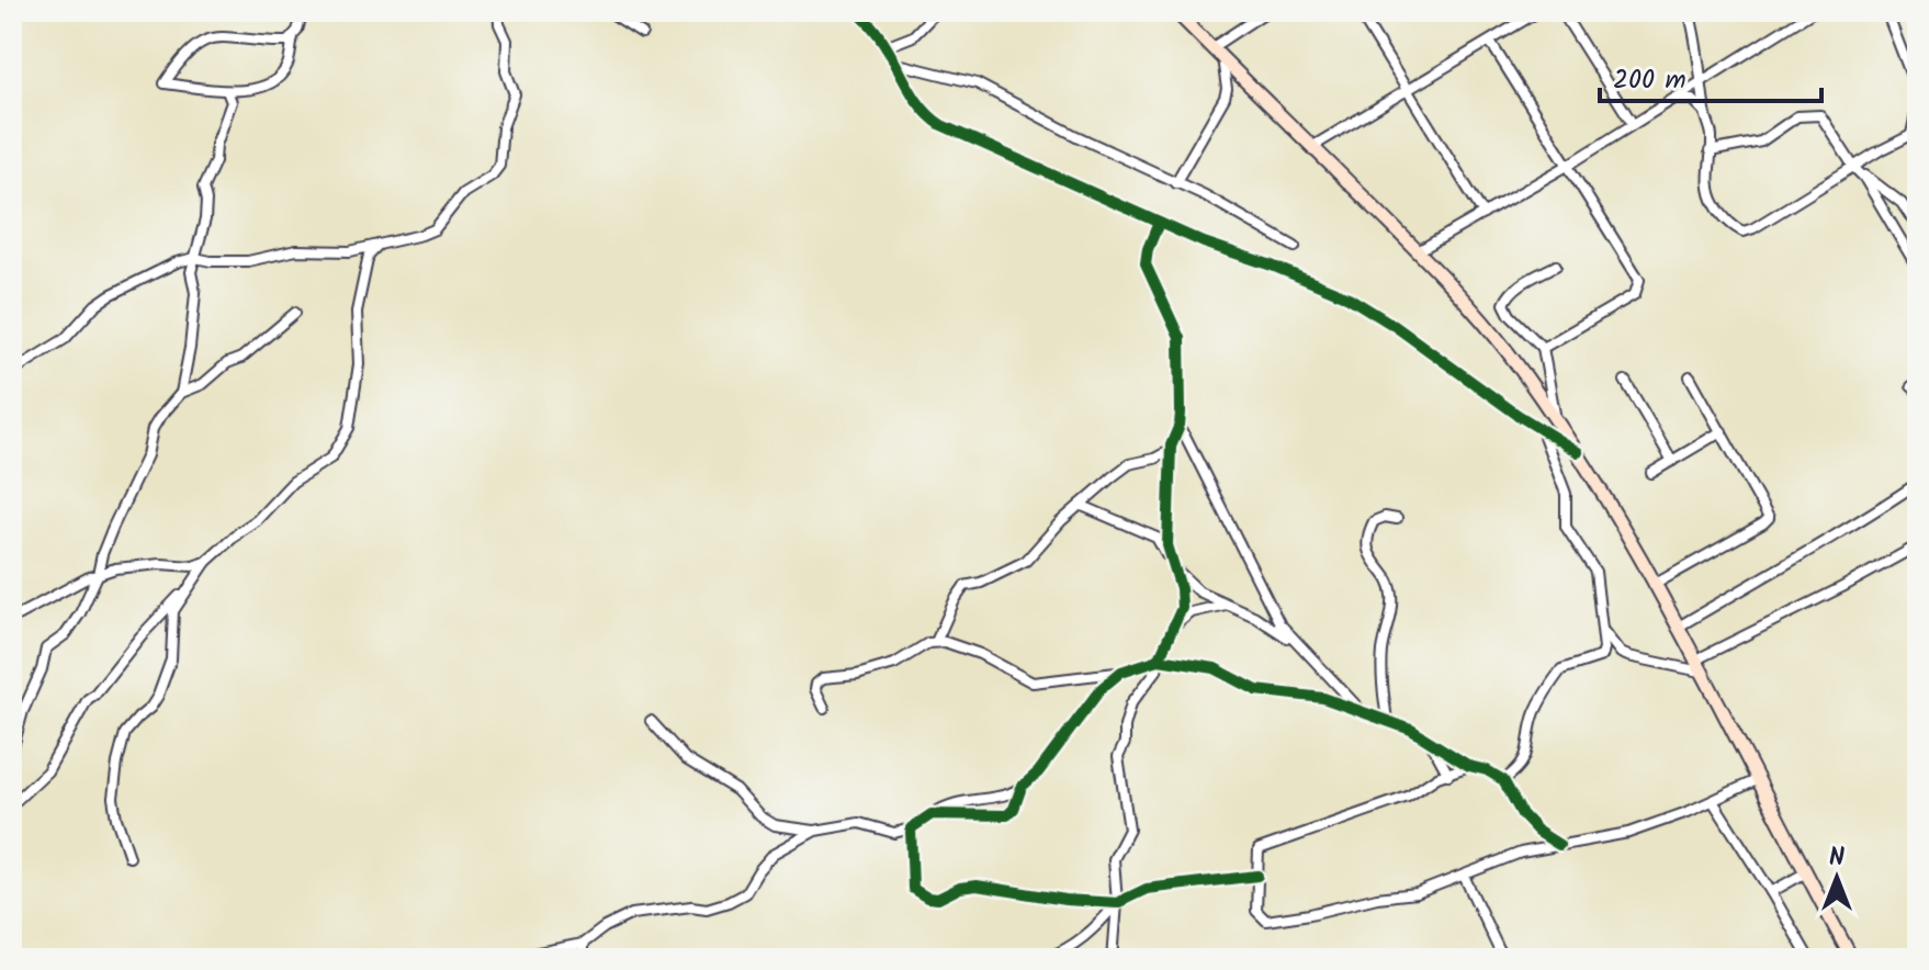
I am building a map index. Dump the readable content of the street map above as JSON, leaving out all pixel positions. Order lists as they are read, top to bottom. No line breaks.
{"scale_bar":"200 m","north":"top"}
